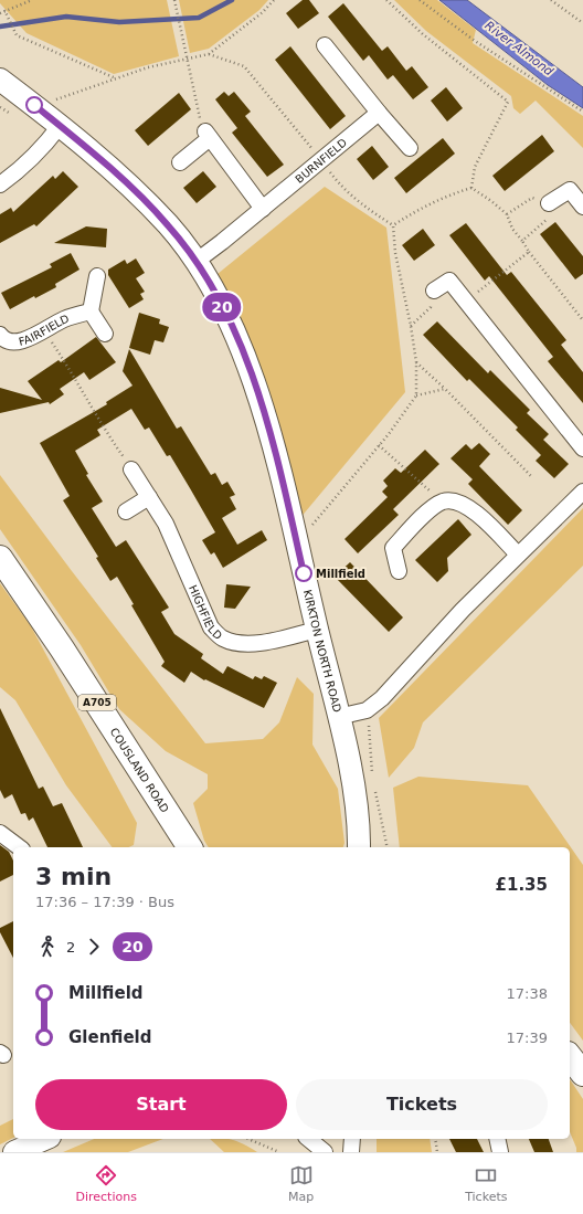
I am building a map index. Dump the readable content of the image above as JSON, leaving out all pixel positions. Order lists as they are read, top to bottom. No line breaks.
{"streets":{"main road":["KIRKTON NORTH ROAD","A705","COUSLAND ROAD"],"street":["BURNFIELD","FAIRFIELD","HIGHFIELD"]},"crossings":[["BURNFIELD","KIRKTON NORTH ROAD"],["HIGHFIELD","KIRKTON NORTH ROAD"]],"water":["River Almond"],"places":["Millfield"],"lines":["bus line 20"],"page":{"on_map":"20","heading":["3 min","17:36 – 17:39 · Bus","£1.35"],"legs":["2","20"],"list":[{"name":"Millfield","value":"17:38"},{"name":"Glenfield","value":"17:39"}],"buttons":["Start","Tickets"],"tabs":["Directions","Map","Tickets"]}}
